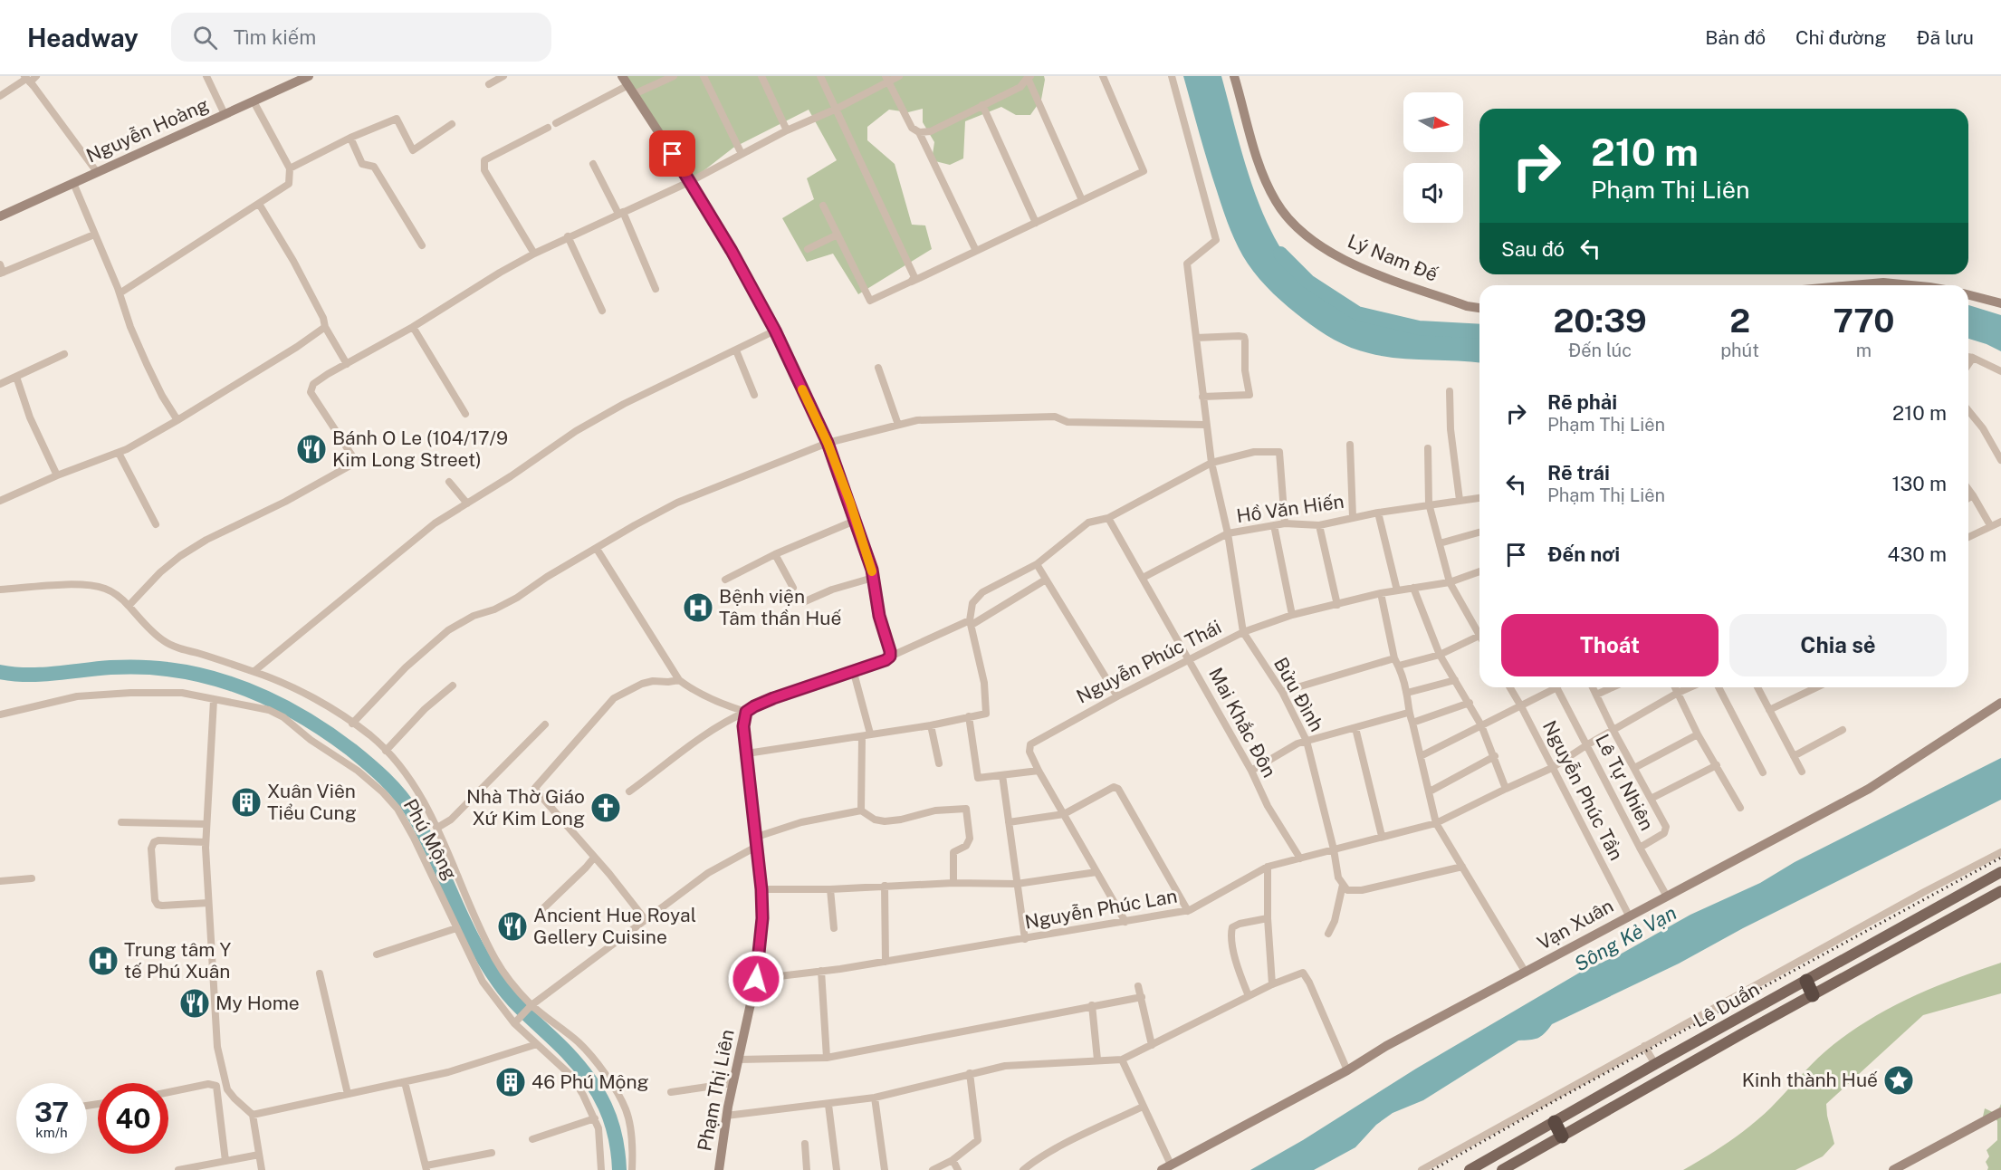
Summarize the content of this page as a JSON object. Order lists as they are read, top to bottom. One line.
{"streets":{"main road":["Lê Duẩn"],"street":["Nguyễn Hoàng","Lý Nam Đế","Hồ Văn Hiến","Nguyễn Phúc Thái","Bửu Đình","Mai Khắc Đôn","Lê Tự Nhiên","Nguyễn Phúc Tần","Phú Mộng","Nguyễn Phúc Lan","Vạn Xuân","Phạm Thị Liên"]},"crossings":[["Hồ Văn Hiến","Bửu Đình"],["Hồ Văn Hiến","Mai Khắc Đôn"],["Nguyễn Phúc Thái","Bửu Đình"],["Nguyễn Phúc Thái","Mai Khắc Đôn"],["Nguyễn Phúc Thái","Nguyễn Phúc Lan"],["Bửu Đình","Nguyễn Phúc Lan"],["Mai Khắc Đôn","Nguyễn Phúc Lan"],["Lê Tự Nhiên","Nguyễn Phúc Lan"],["Lê Tự Nhiên","Vạn Xuân"],["Nguyễn Phúc Tần","Nguyễn Phúc Lan"],["Nguyễn Phúc Tần","Vạn Xuân"],["Nguyễn Phúc Lan","Phạm Thị Liên"]],"water":["Sông Kẻ Vạn"],"places":{"restaurant":["Bánh O Le (104/17/9 Kim Long Street)","Ancient Hue Royal Gellery Cuisine","My Home"],"hospital":["Bệnh viện Tâm thần Huế","Trung tâm Y tế Phú Xuân"],"building":["Xuân Viên Tiểu Cung","46 Phú Mộng"],"church":["Nhà Thờ Giáo Xứ Kim Long"],"place":["Kinh thành Huế"]},"north":"right","page":{"header":"Headway","search":"Tìm kiếm","nav":["Bản đồ","Chỉ đường","Đã lưu"],"turn":["210 m","Phạm Thị Liên"],"then":"Sau đó","eta":["20:39","Đến lúc","2","phút","770","m"],"list":[{"name":"Rẽ phải","note":"Phạm Thị Liên","value":"210 m"},{"name":"Rẽ trái","note":"Phạm Thị Liên","value":"130 m"},{"name":"Đến nơi","value":"430 m"}],"buttons":["Thoát","Chia sẻ"],"speed":"37 km/h","limit":"40"}}
